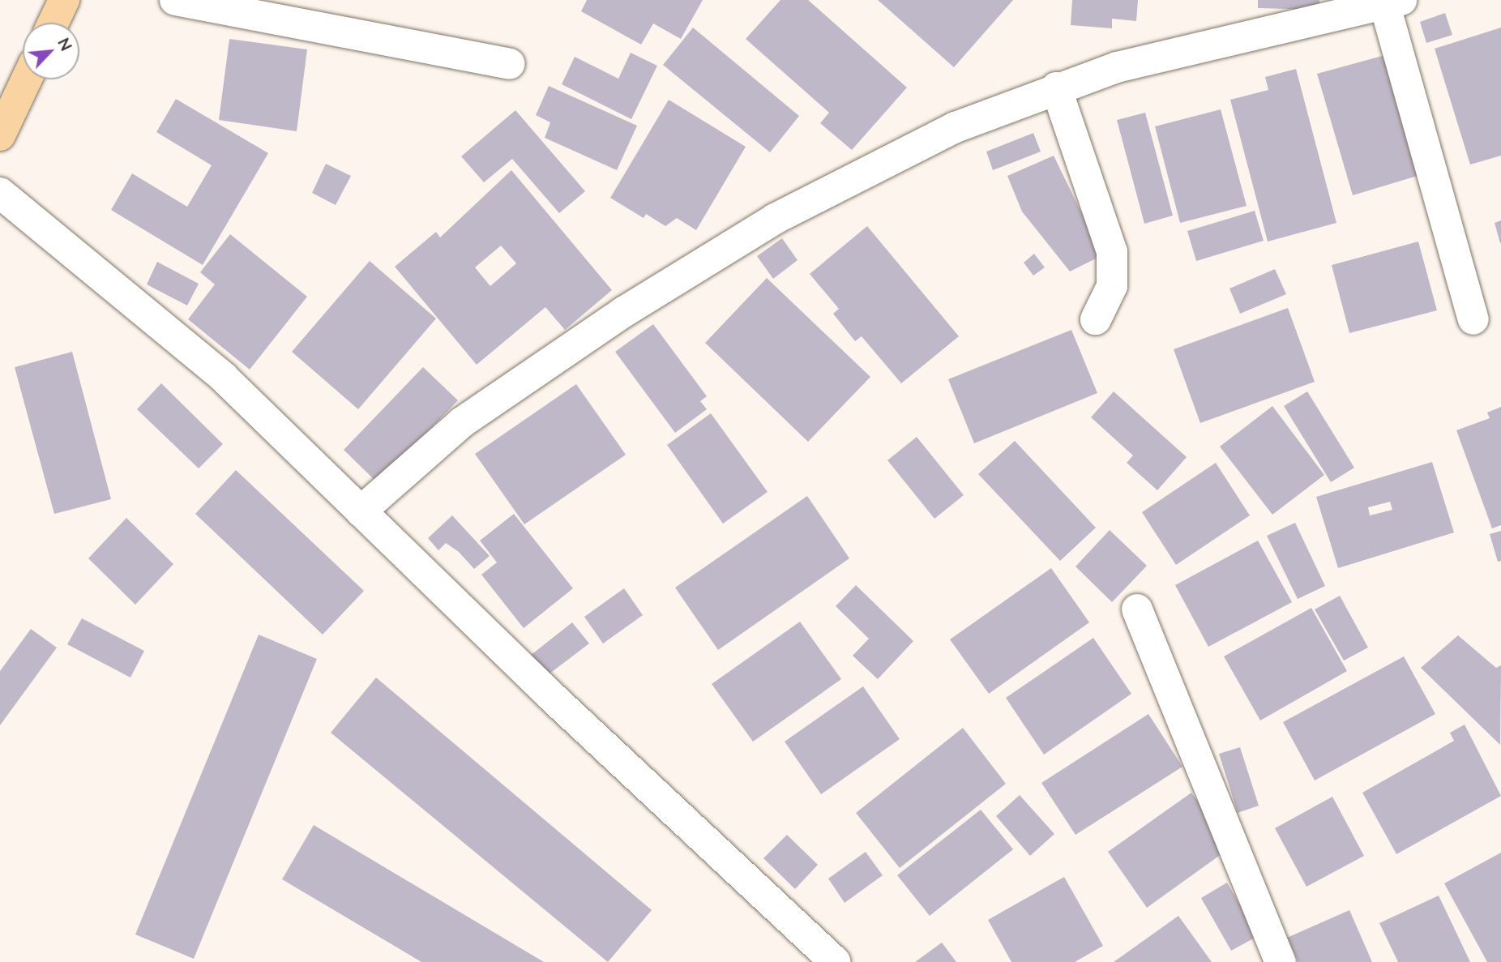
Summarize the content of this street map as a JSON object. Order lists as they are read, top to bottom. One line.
{"north":"top right"}
